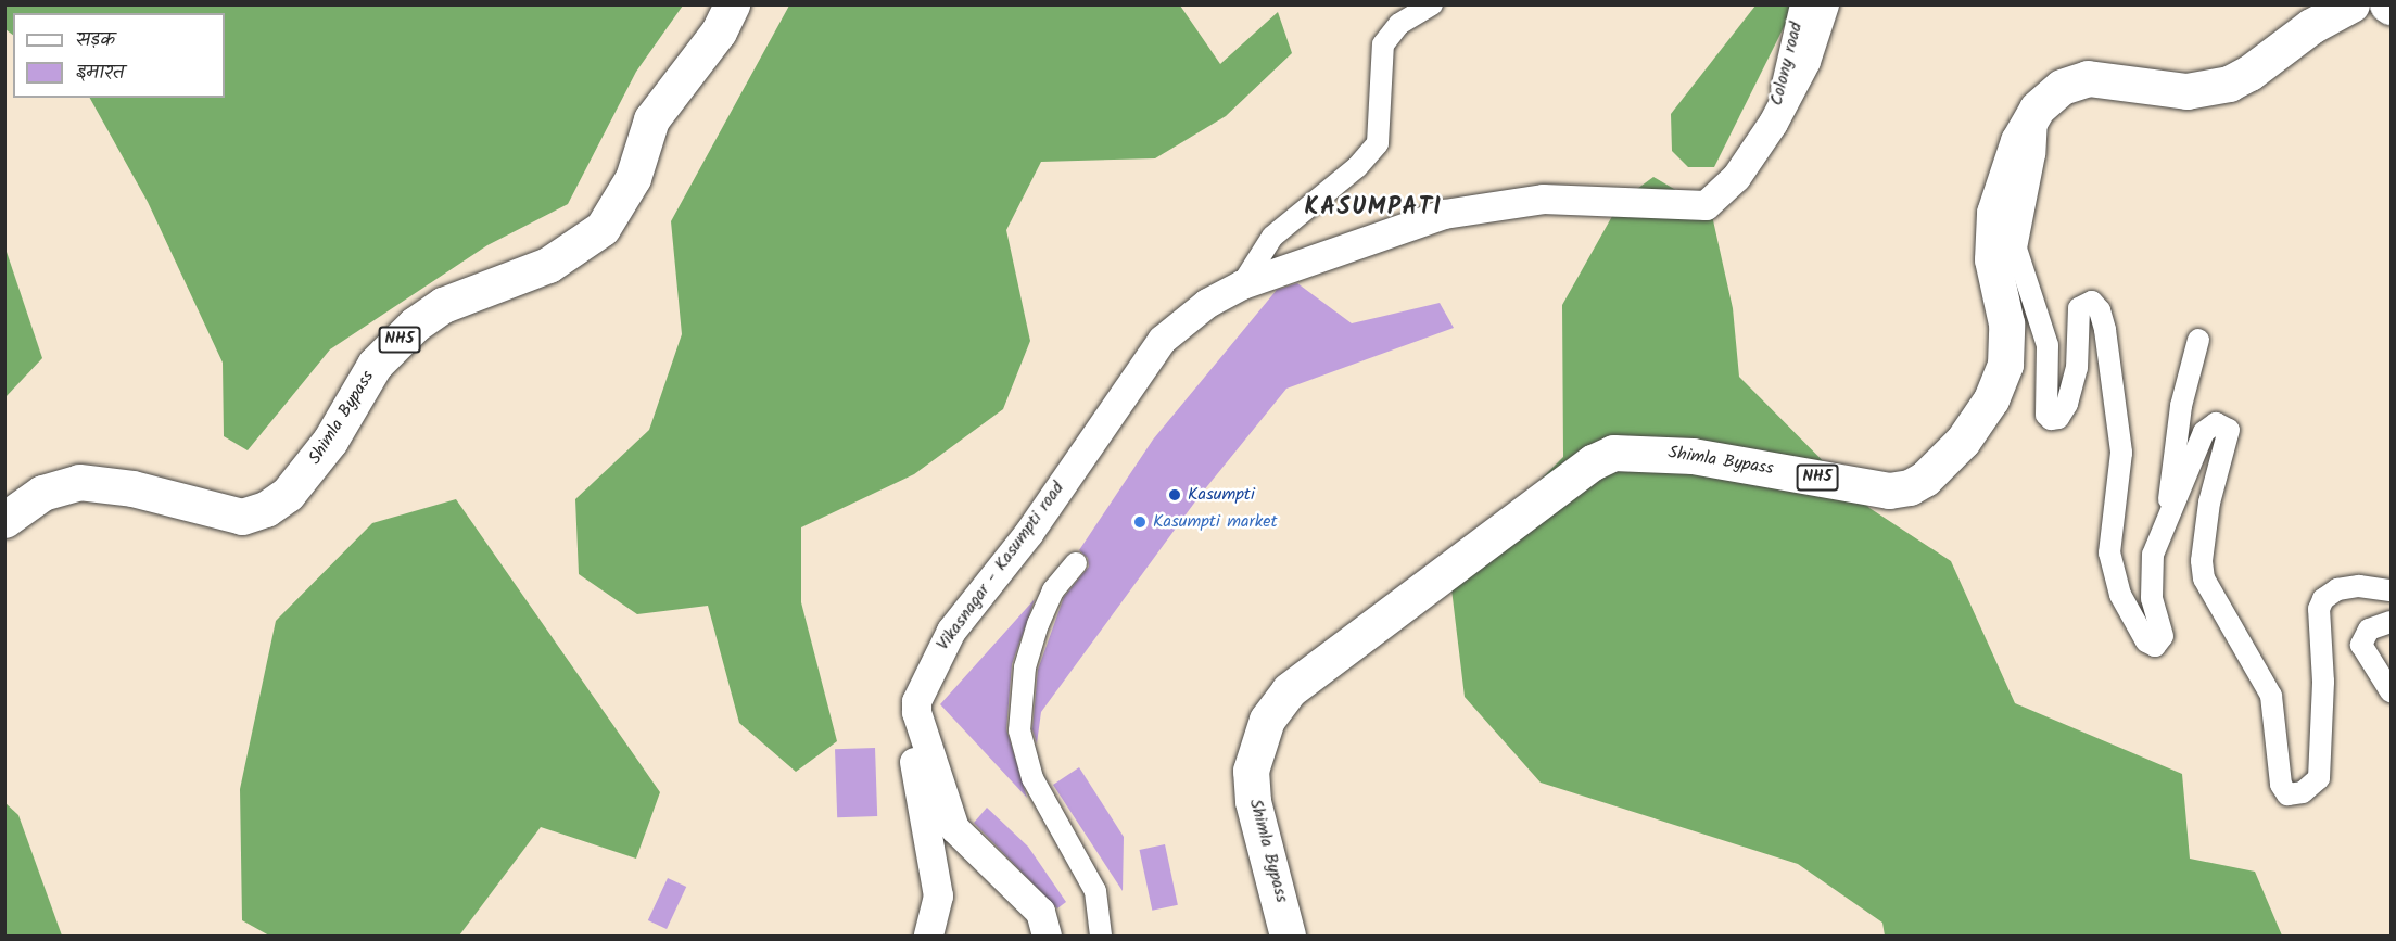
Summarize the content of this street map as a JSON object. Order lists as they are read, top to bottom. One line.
{"streets":{"highway":["NH5","Shimla Bypass"],"street":["Colony road","Vikasnagar - Kasumpti road"]},"crossings":[["Colony road","Vikasnagar - Kasumpti road"]],"districts":["KASUMPATI"],"places":["Kasumpti","Kasumpti market"],"legend":["सड़क","इमारत"]}
